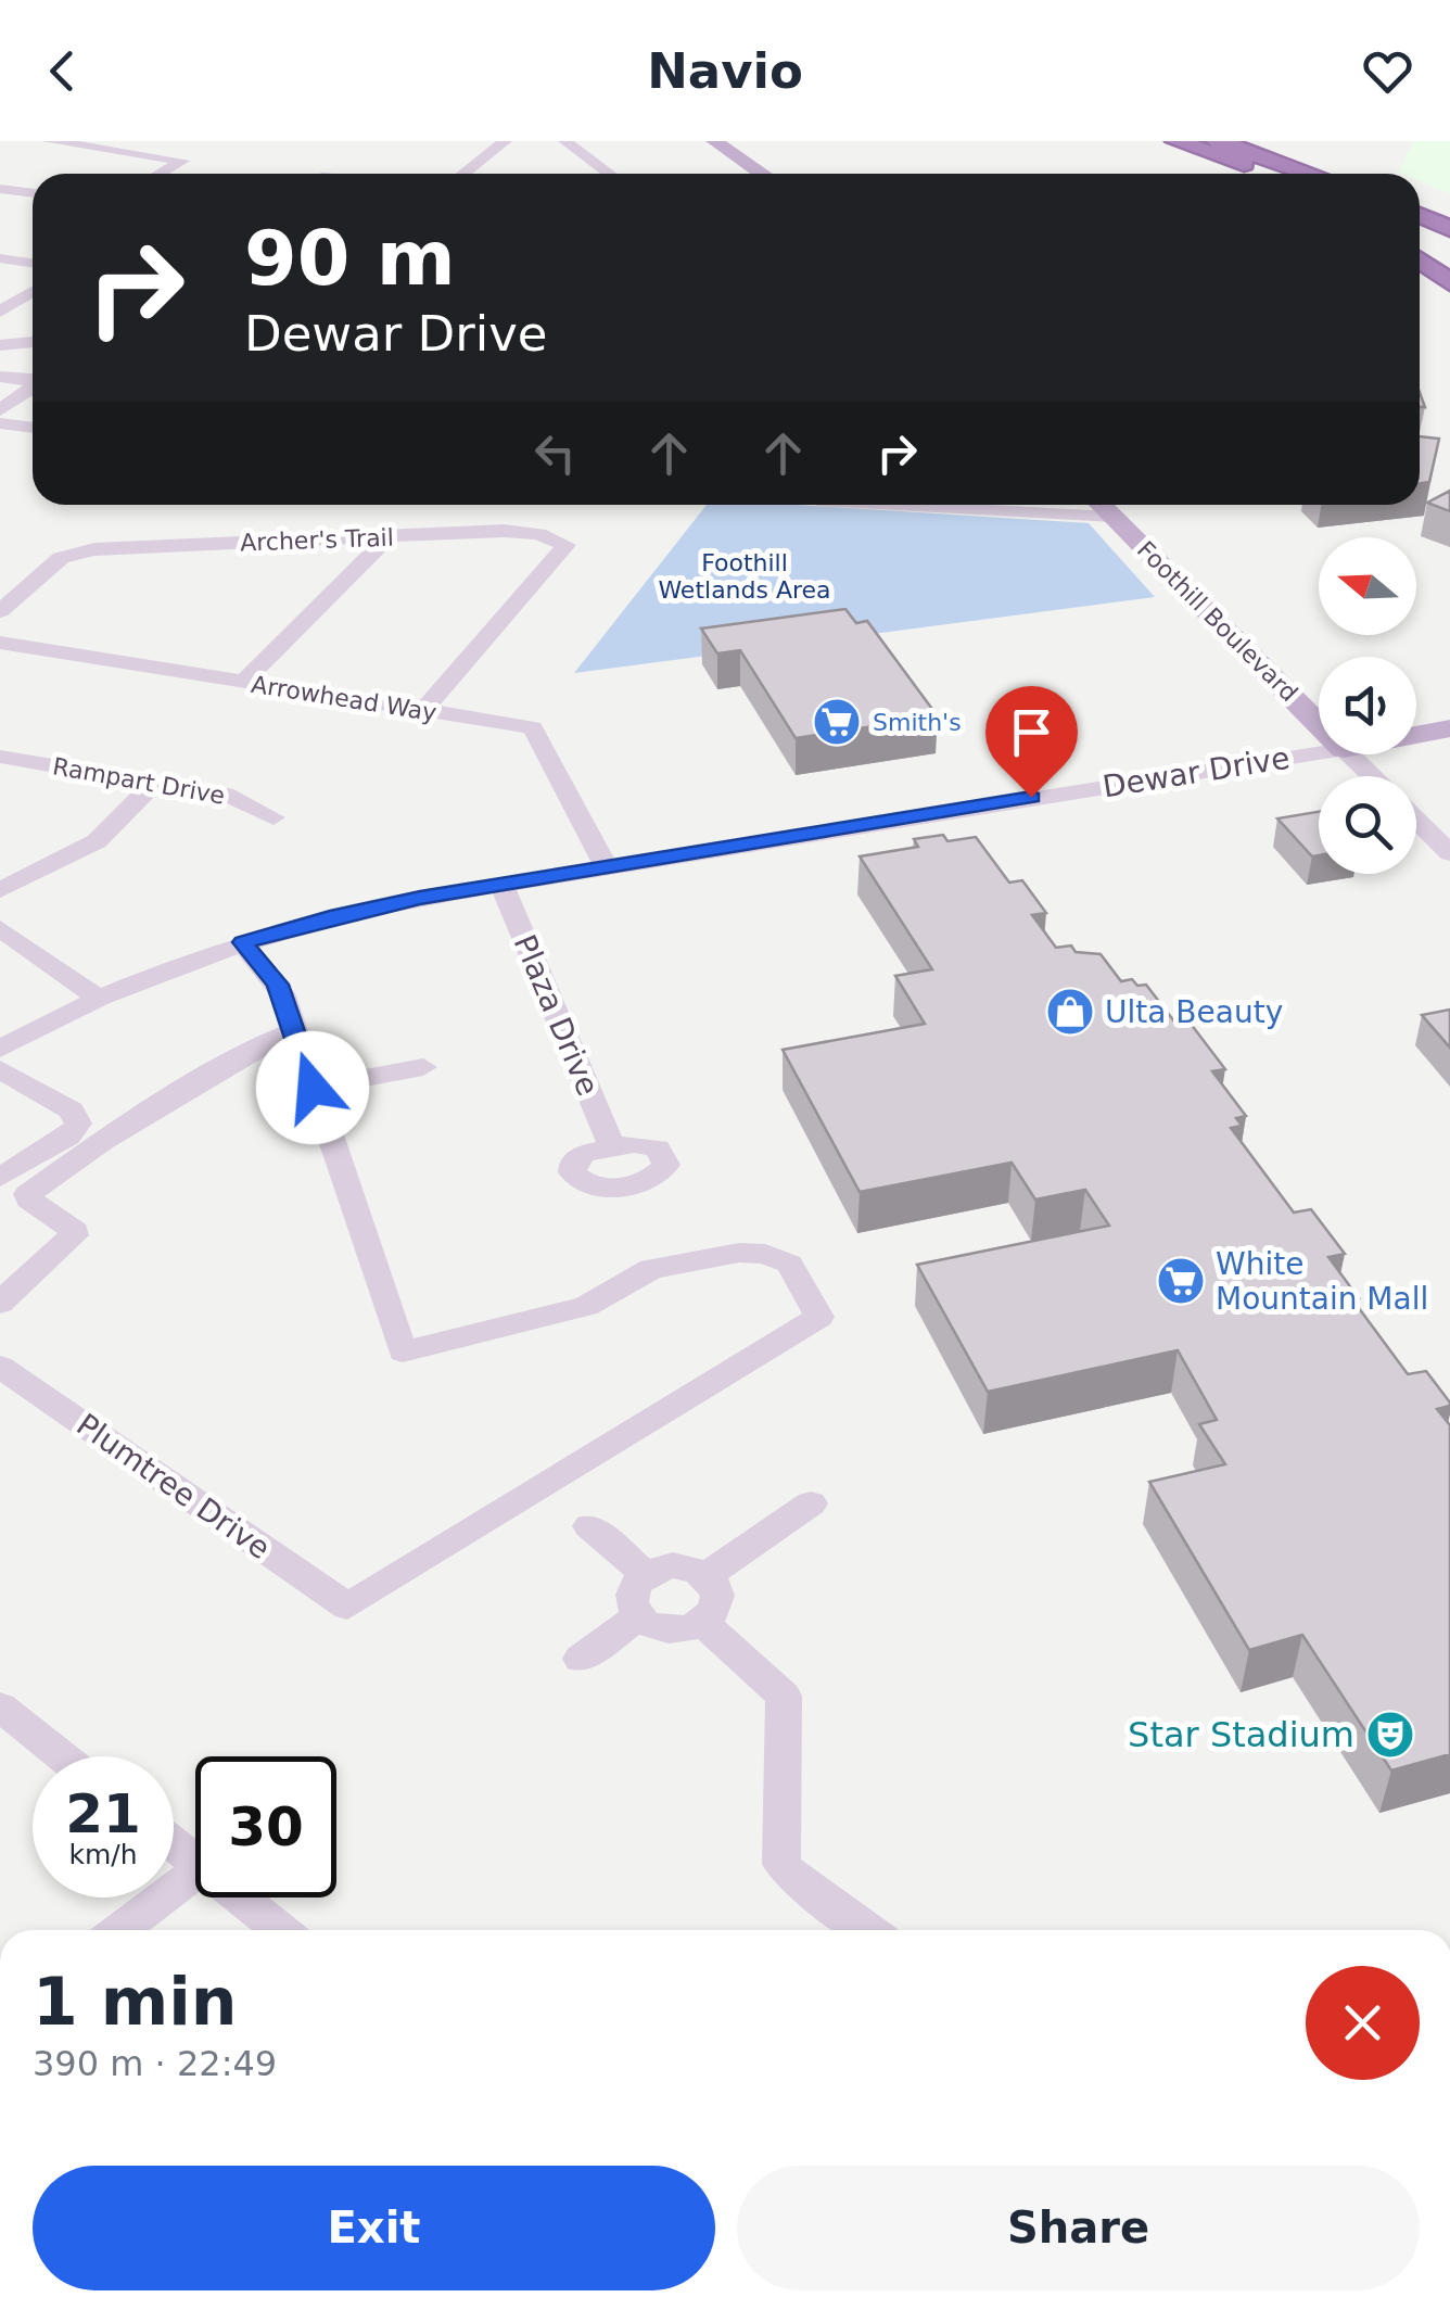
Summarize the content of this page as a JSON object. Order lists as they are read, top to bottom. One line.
{"streets":{"main road":["Foothill Boulevard","Dewar Drive"],"street":["Archer's Trail","Arrowhead Way","Rampart Drive","Plaza Drive","Plumtree Drive"]},"crossings":[["Archer's Trail","Arrowhead Way"],["Arrowhead Way","Dewar Drive"],["Dewar Drive","Plaza Drive"]],"parks":["Foothill Wetlands Area"],"places":{"supermarket":["Smith's","White Mountain Mall"],"shop":["Ulta Beauty"],"theatre":["Star Stadium"]},"north":"left","page":{"header":"Navio","turn":["90 m","Dewar Drive"],"speed":"21 km/h","limit":"30","heading":["1 min","390 m · 22:49"],"buttons":["Exit","Share"]}}
